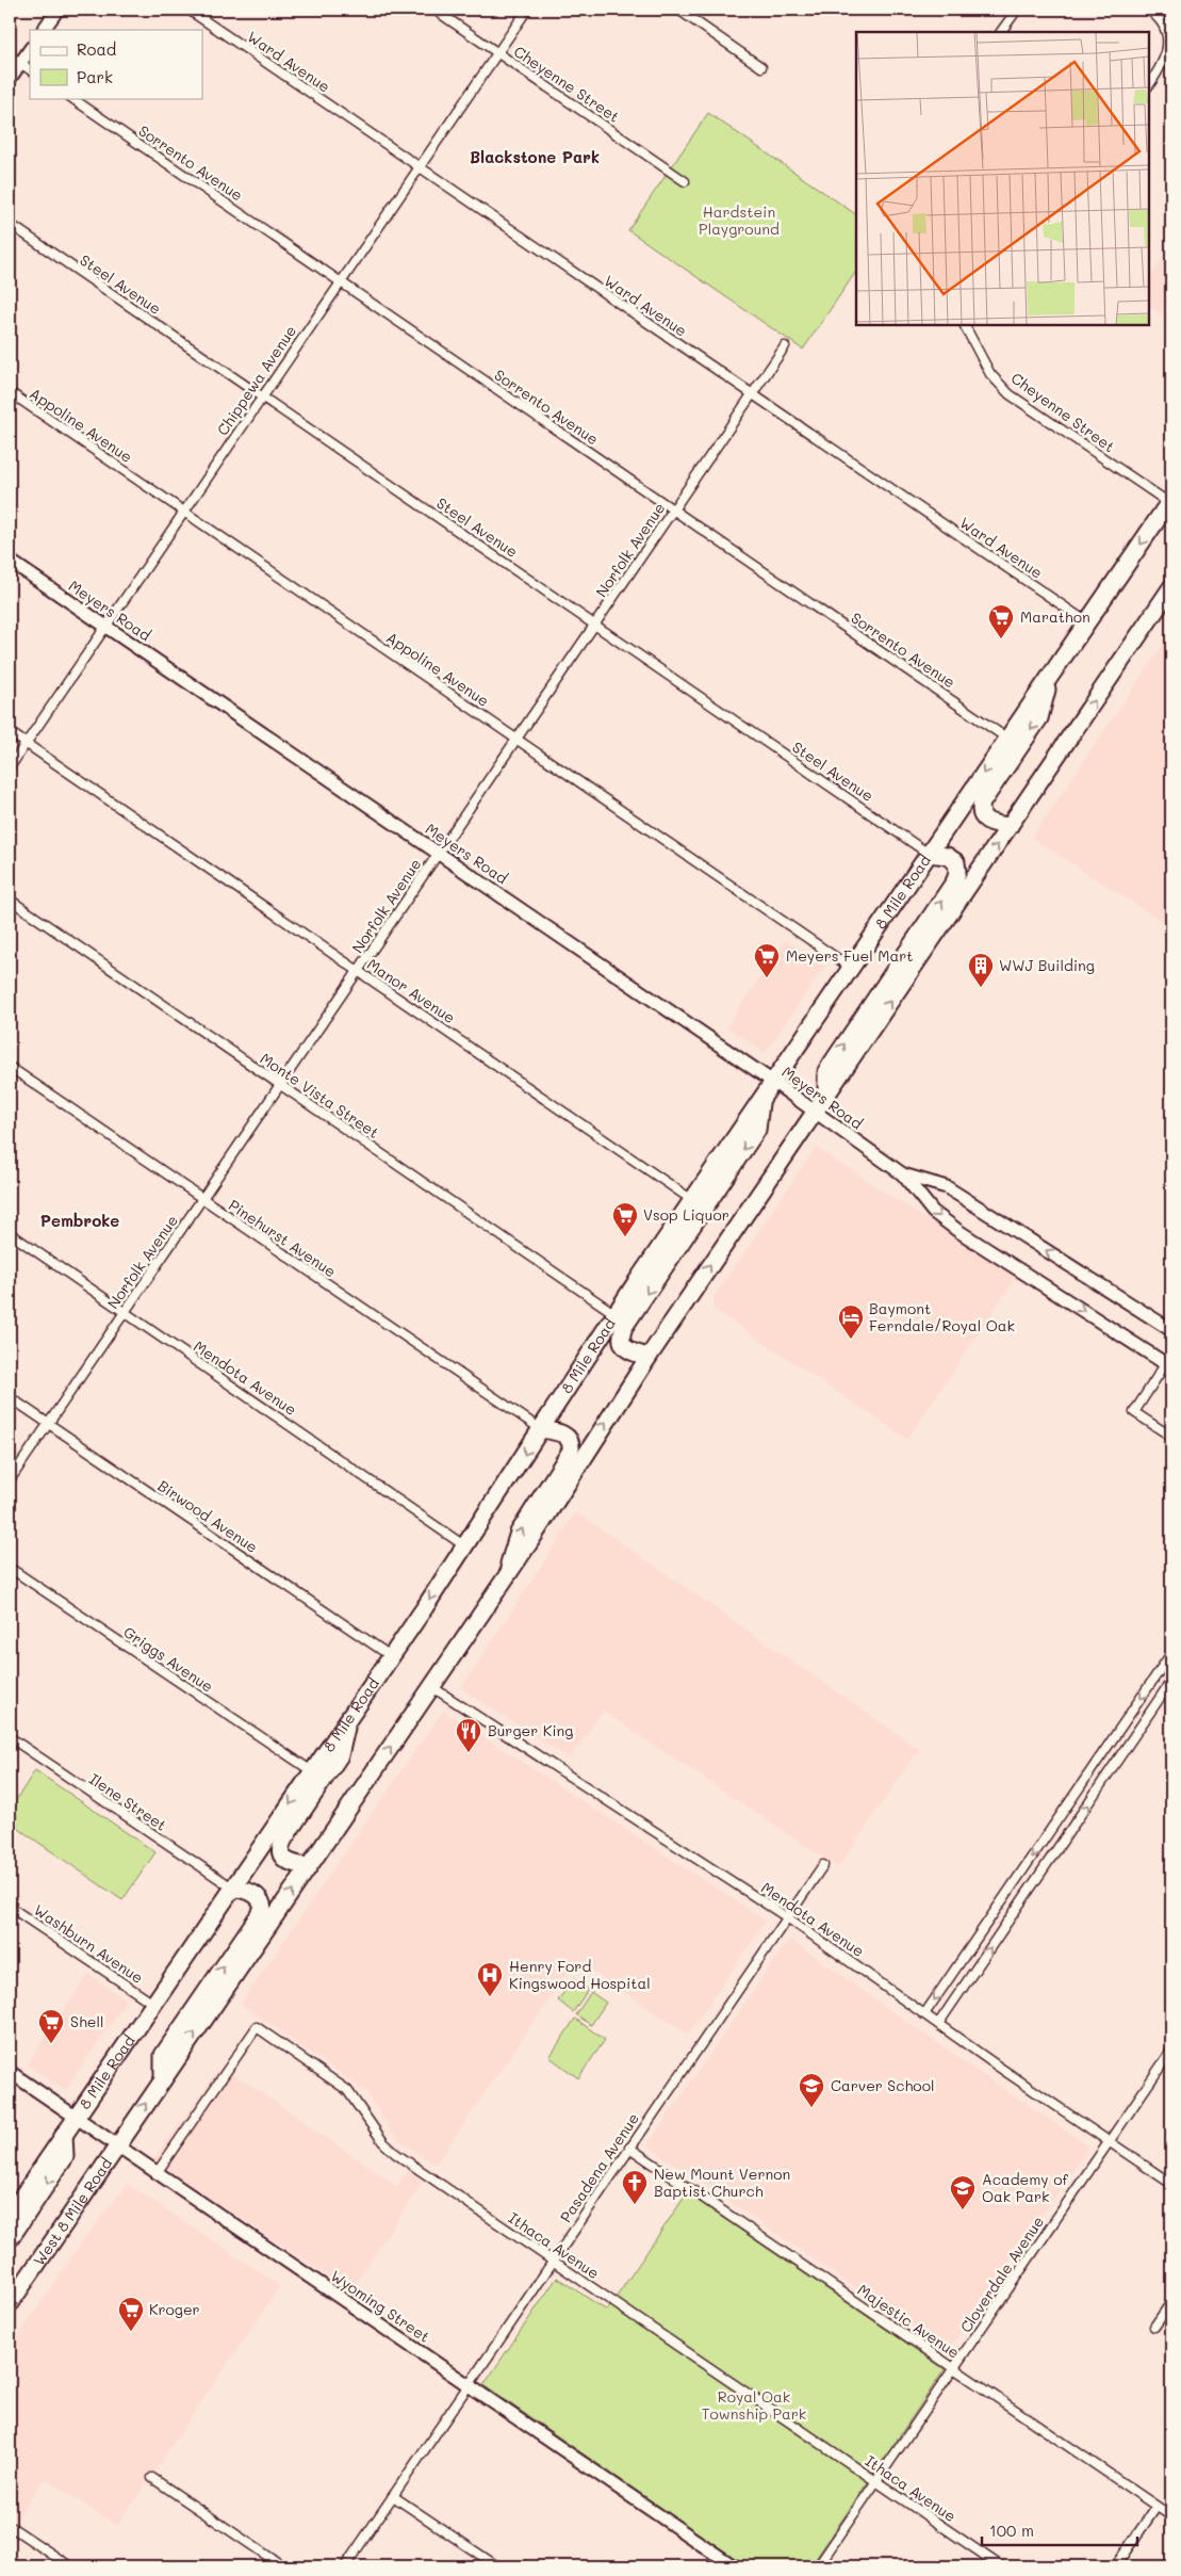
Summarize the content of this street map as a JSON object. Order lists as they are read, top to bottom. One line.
{"streets":{"highway":["8 Mile Road","West 8 Mile Road"],"street":["Ward Avenue","Cheyenne Street","Sorrento Avenue","Steel Avenue","Chippewa Avenue","Appoline Avenue","Norfolk Avenue","Meyers Road","Manor Avenue","Monte Vista Street","Pinehurst Avenue","Mendota Avenue","Birwood Avenue","Griggs Avenue","Ilene Street","Washburn Avenue","Pasadena Avenue","Ithaca Avenue","Cloverdale Avenue","Wyoming Street","Majestic Avenue"]},"crossings":[["Ward Avenue","Chippewa Avenue"],["Ward Avenue","Norfolk Avenue"],["Ward Avenue","8 Mile Road"],["Cheyenne Street","Chippewa Avenue"],["Cheyenne Street","8 Mile Road"],["Sorrento Avenue","Chippewa Avenue"],["Sorrento Avenue","Norfolk Avenue"],["Sorrento Avenue","8 Mile Road"],["Steel Avenue","Chippewa Avenue"],["Steel Avenue","Norfolk Avenue"],["Steel Avenue","8 Mile Road"],["Chippewa Avenue","Appoline Avenue"],["Chippewa Avenue","Meyers Road"],["Chippewa Avenue","Manor Avenue"],["Appoline Avenue","Norfolk Avenue"],["Appoline Avenue","8 Mile Road"],["Norfolk Avenue","Meyers Road"],["Norfolk Avenue","Manor Avenue"],["Norfolk Avenue","Monte Vista Street"],["Norfolk Avenue","Pinehurst Avenue"],["Norfolk Avenue","Mendota Avenue"],["Norfolk Avenue","Birwood Avenue"],["Meyers Road","8 Mile Road"],["8 Mile Road","Manor Avenue"],["8 Mile Road","Monte Vista Street"],["8 Mile Road","Pinehurst Avenue"],["8 Mile Road","Mendota Avenue"],["8 Mile Road","Birwood Avenue"],["8 Mile Road","Griggs Avenue"],["8 Mile Road","Ilene Street"],["8 Mile Road","Washburn Avenue"],["8 Mile Road","Wyoming Street"],["Mendota Avenue","Pasadena Avenue"],["Mendota Avenue","Cloverdale Avenue"],["Pasadena Avenue","Ithaca Avenue"],["Pasadena Avenue","Wyoming Street"],["Pasadena Avenue","Majestic Avenue"],["West 8 Mile Road","Wyoming Street"],["Ithaca Avenue","Cloverdale Avenue"],["Ithaca Avenue","Wyoming Street"],["Cloverdale Avenue","Majestic Avenue"]],"districts":["Blackstone Park","Pembroke"],"parks":["Hardstein Playground","Royal Oak Township Park"],"places":{"supermarket":["Marathon","Meyers Fuel Mart","Vsop Liquor","Shell","Kroger"],"building":["WWJ Building"],"hotel":["Baymont Ferndale/Royal Oak"],"restaurant":["Burger King"],"hospital":["Henry Ford Kingswood Hospital"],"school or university":["Carver School","Academy of Oak Park"],"church":["New Mount Vernon Baptist Church"]},"legend":["Road","Park"],"scale_bar":"100 m"}
